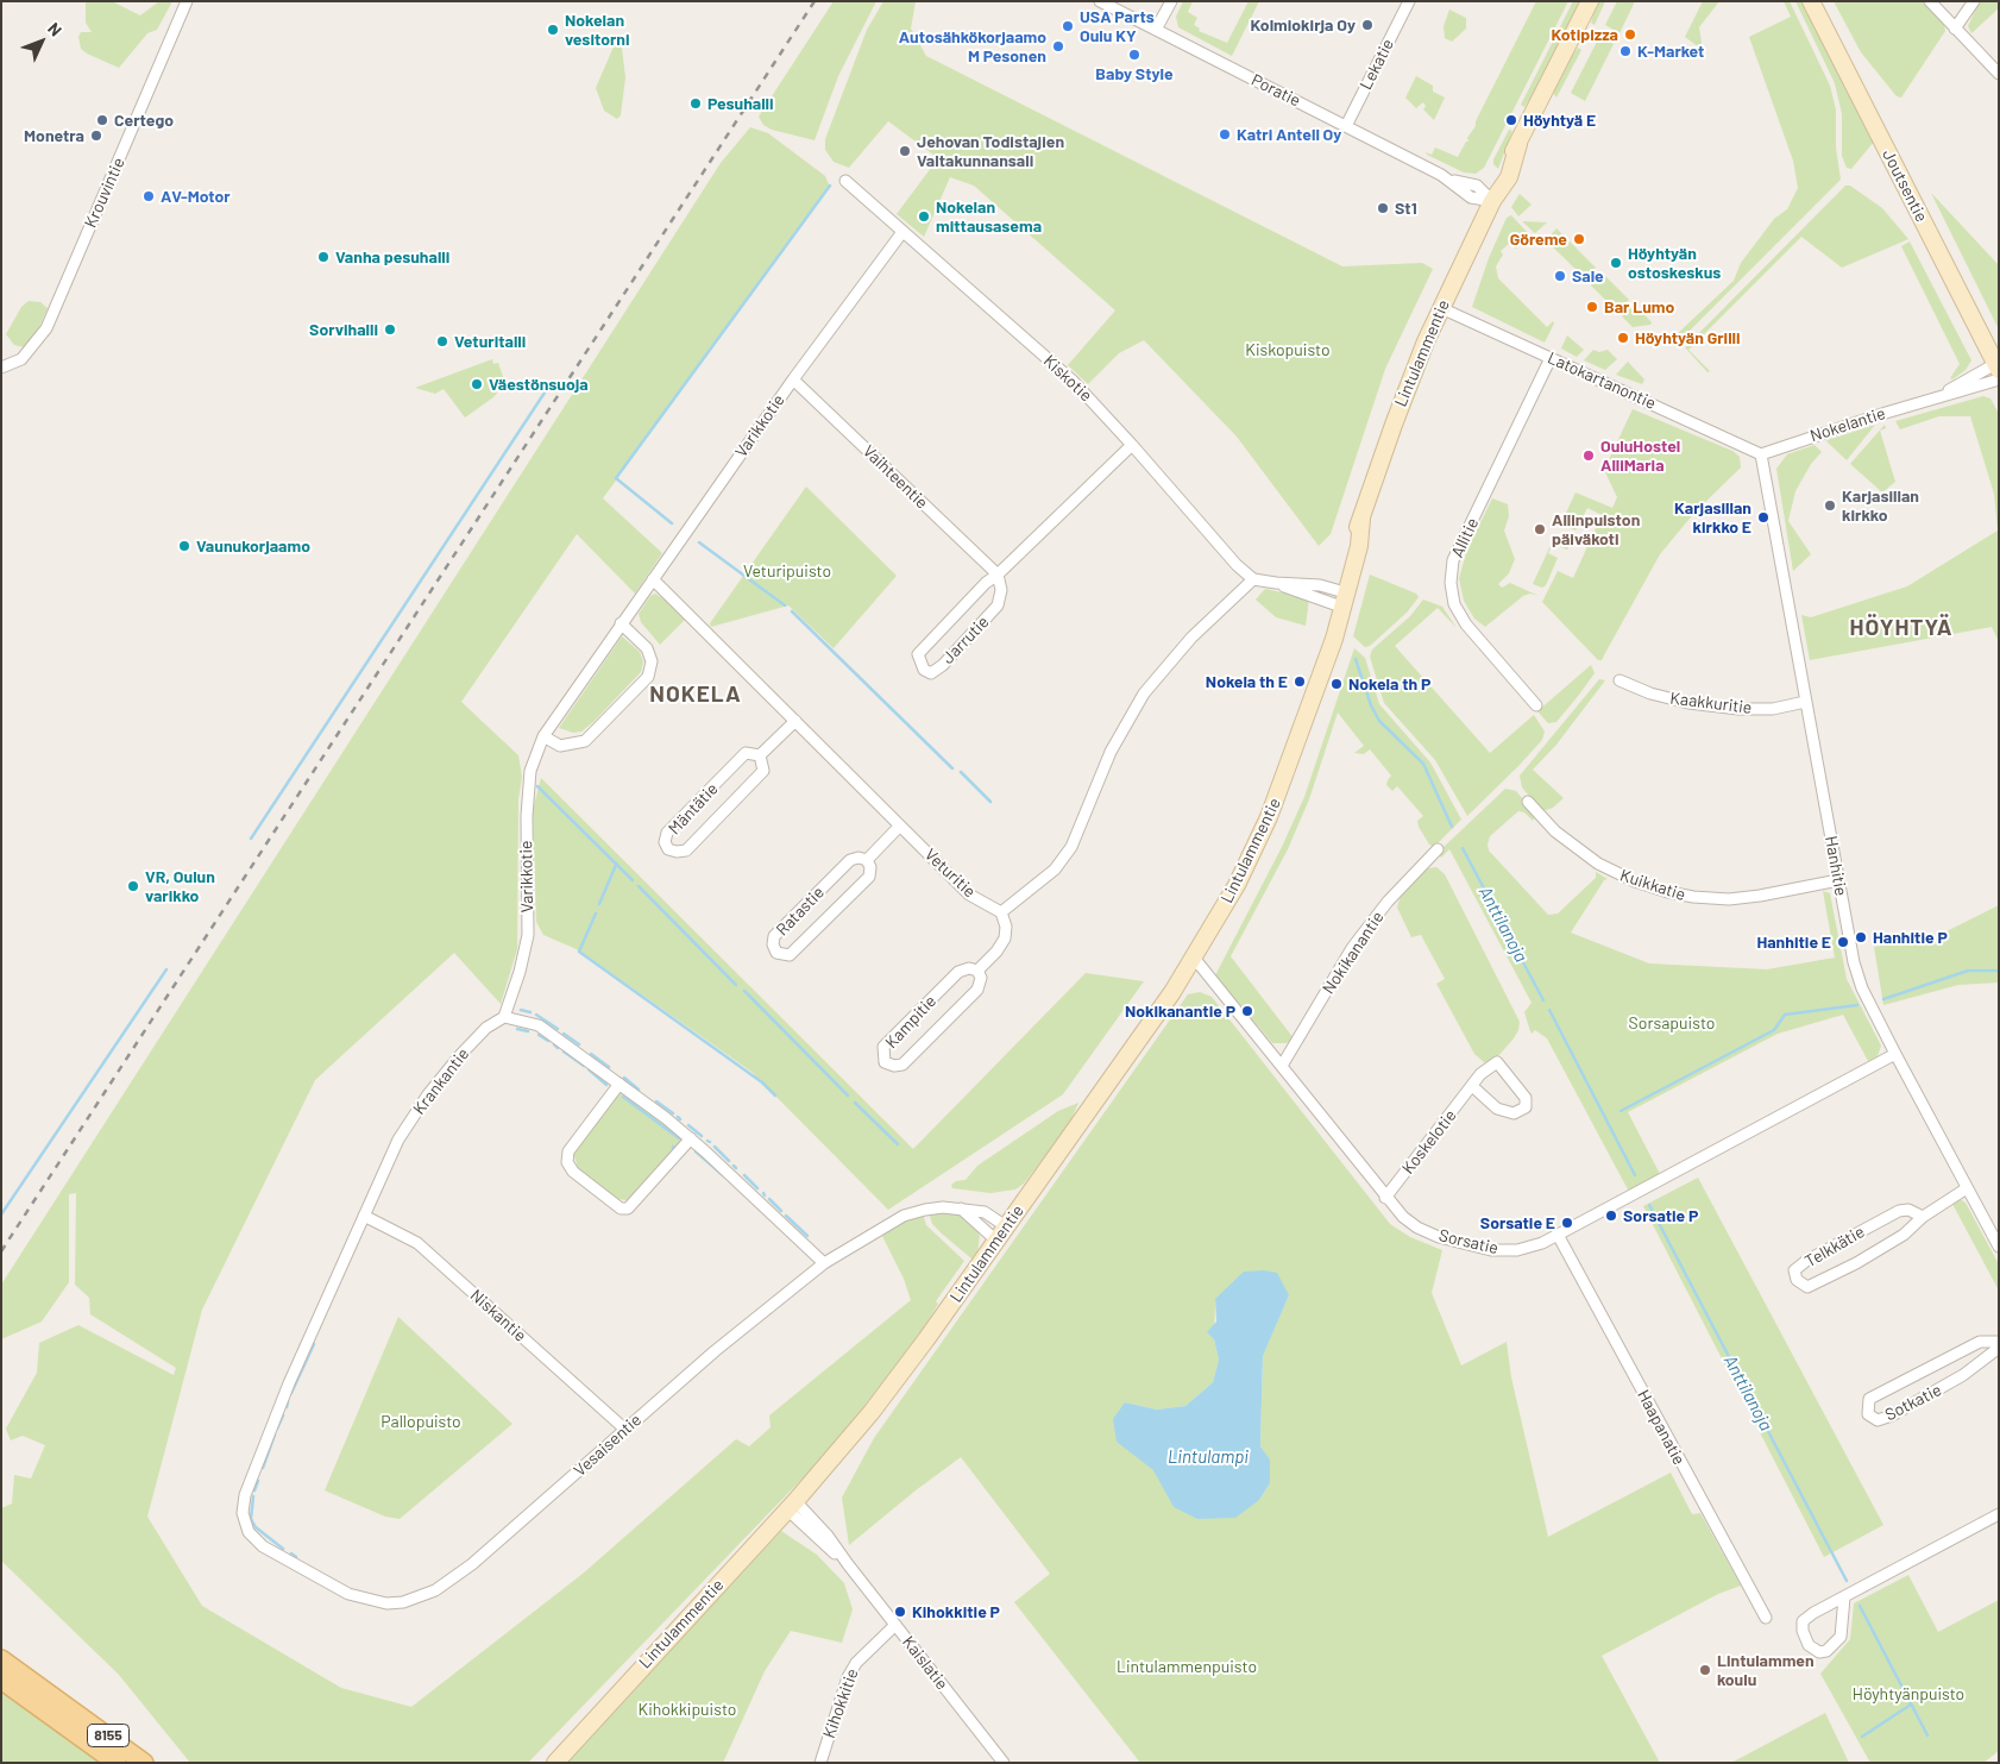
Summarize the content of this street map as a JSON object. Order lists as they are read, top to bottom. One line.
{"streets":{"main road":["8155"],"street":["Lekatie","Poratie","Joutsentie","Krouvintie","Lintulammentie","Kiskotie","Latokartanontie","Nokelantie","Varikkotie","Vaihteentie","Allitie","Jarrutie","Kaakkuritie","Mäntätie","Hanhitie","Veturitie","Kuikkatie","Ratastie","Nokikanantie","Kampitie","Krankantie","Koskelotie","Sorsatie","Telkkätie","Niskantie","Sotkatie","Haapanatie","Vesaisentie","Kaislatie","Kihokkitie"]},"crossings":[["Lekatie","Poratie"],["Poratie","Lintulammentie"],["Joutsentie","Nokelantie"],["Lintulammentie","Latokartanontie"],["Lintulammentie","Sorsatie"],["Lintulammentie","Vesaisentie"],["Lintulammentie","Kaislatie"],["Kiskotie","Varikkotie"],["Kiskotie","Jarrutie"],["Latokartanontie","Nokelantie"],["Latokartanontie","Allitie"],["Latokartanontie","Hanhitie"],["Nokelantie","Hanhitie"],["Varikkotie","Vaihteentie"],["Varikkotie","Veturitie"],["Varikkotie","Krankantie"],["Vaihteentie","Jarrutie"],["Kaakkuritie","Hanhitie"],["Mäntätie","Veturitie"],["Hanhitie","Kuikkatie"],["Hanhitie","Sorsatie"],["Hanhitie","Telkkätie"],["Veturitie","Ratastie"],["Veturitie","Kampitie"],["Nokikanantie","Sorsatie"],["Krankantie","Niskantie"],["Krankantie","Vesaisentie"],["Koskelotie","Sorsatie"],["Sorsatie","Haapanatie"],["Niskantie","Vesaisentie"],["Kaislatie","Kihokkitie"]],"districts":["HÖYHTYÄ","NOKELA"],"water":["Anttilanoja","Lintulampi"],"parks":["Kiskopuisto","Veturipuisto","Sorsapuisto","Pallopuisto","Lintulammenpuisto","Höyhtyänpuisto","Kihokkipuisto"],"places":["Kolmiokirja Oy","USA Parts Oulu KY","Nokelan vesitorni","Kotipizza","Autosähkökorjaamo M Pesonen","K-Market","Baby Style","Pesuhalli","Certego","Höyhtyä E","Katri Antell Oy","Monetra","Jehovan Todistajien Valtakunnansali","AV-Motor","St1","Nokelan mittausasema","Göreme","Vanha pesuhalli","Höyhtyän ostoskeskus","Sale","Bar Lumo","Sorvihalli","Höyhtyän Grilli","Veturitalli","Väestönsuoja","OuluHostel AlliMaria","Karjasillan kirkko","Karjasillan kirkko E","Allinpuiston päiväkoti","Vaunukorjaamo","Nokela th E","Nokela th P","VR, Oulun varikko","Hanhitie P","Hanhitie E","Nokikanantie P","Sorsatie P","Sorsatie E","Kihokkitie P","Lintulammen koulu"],"north":"top right"}
